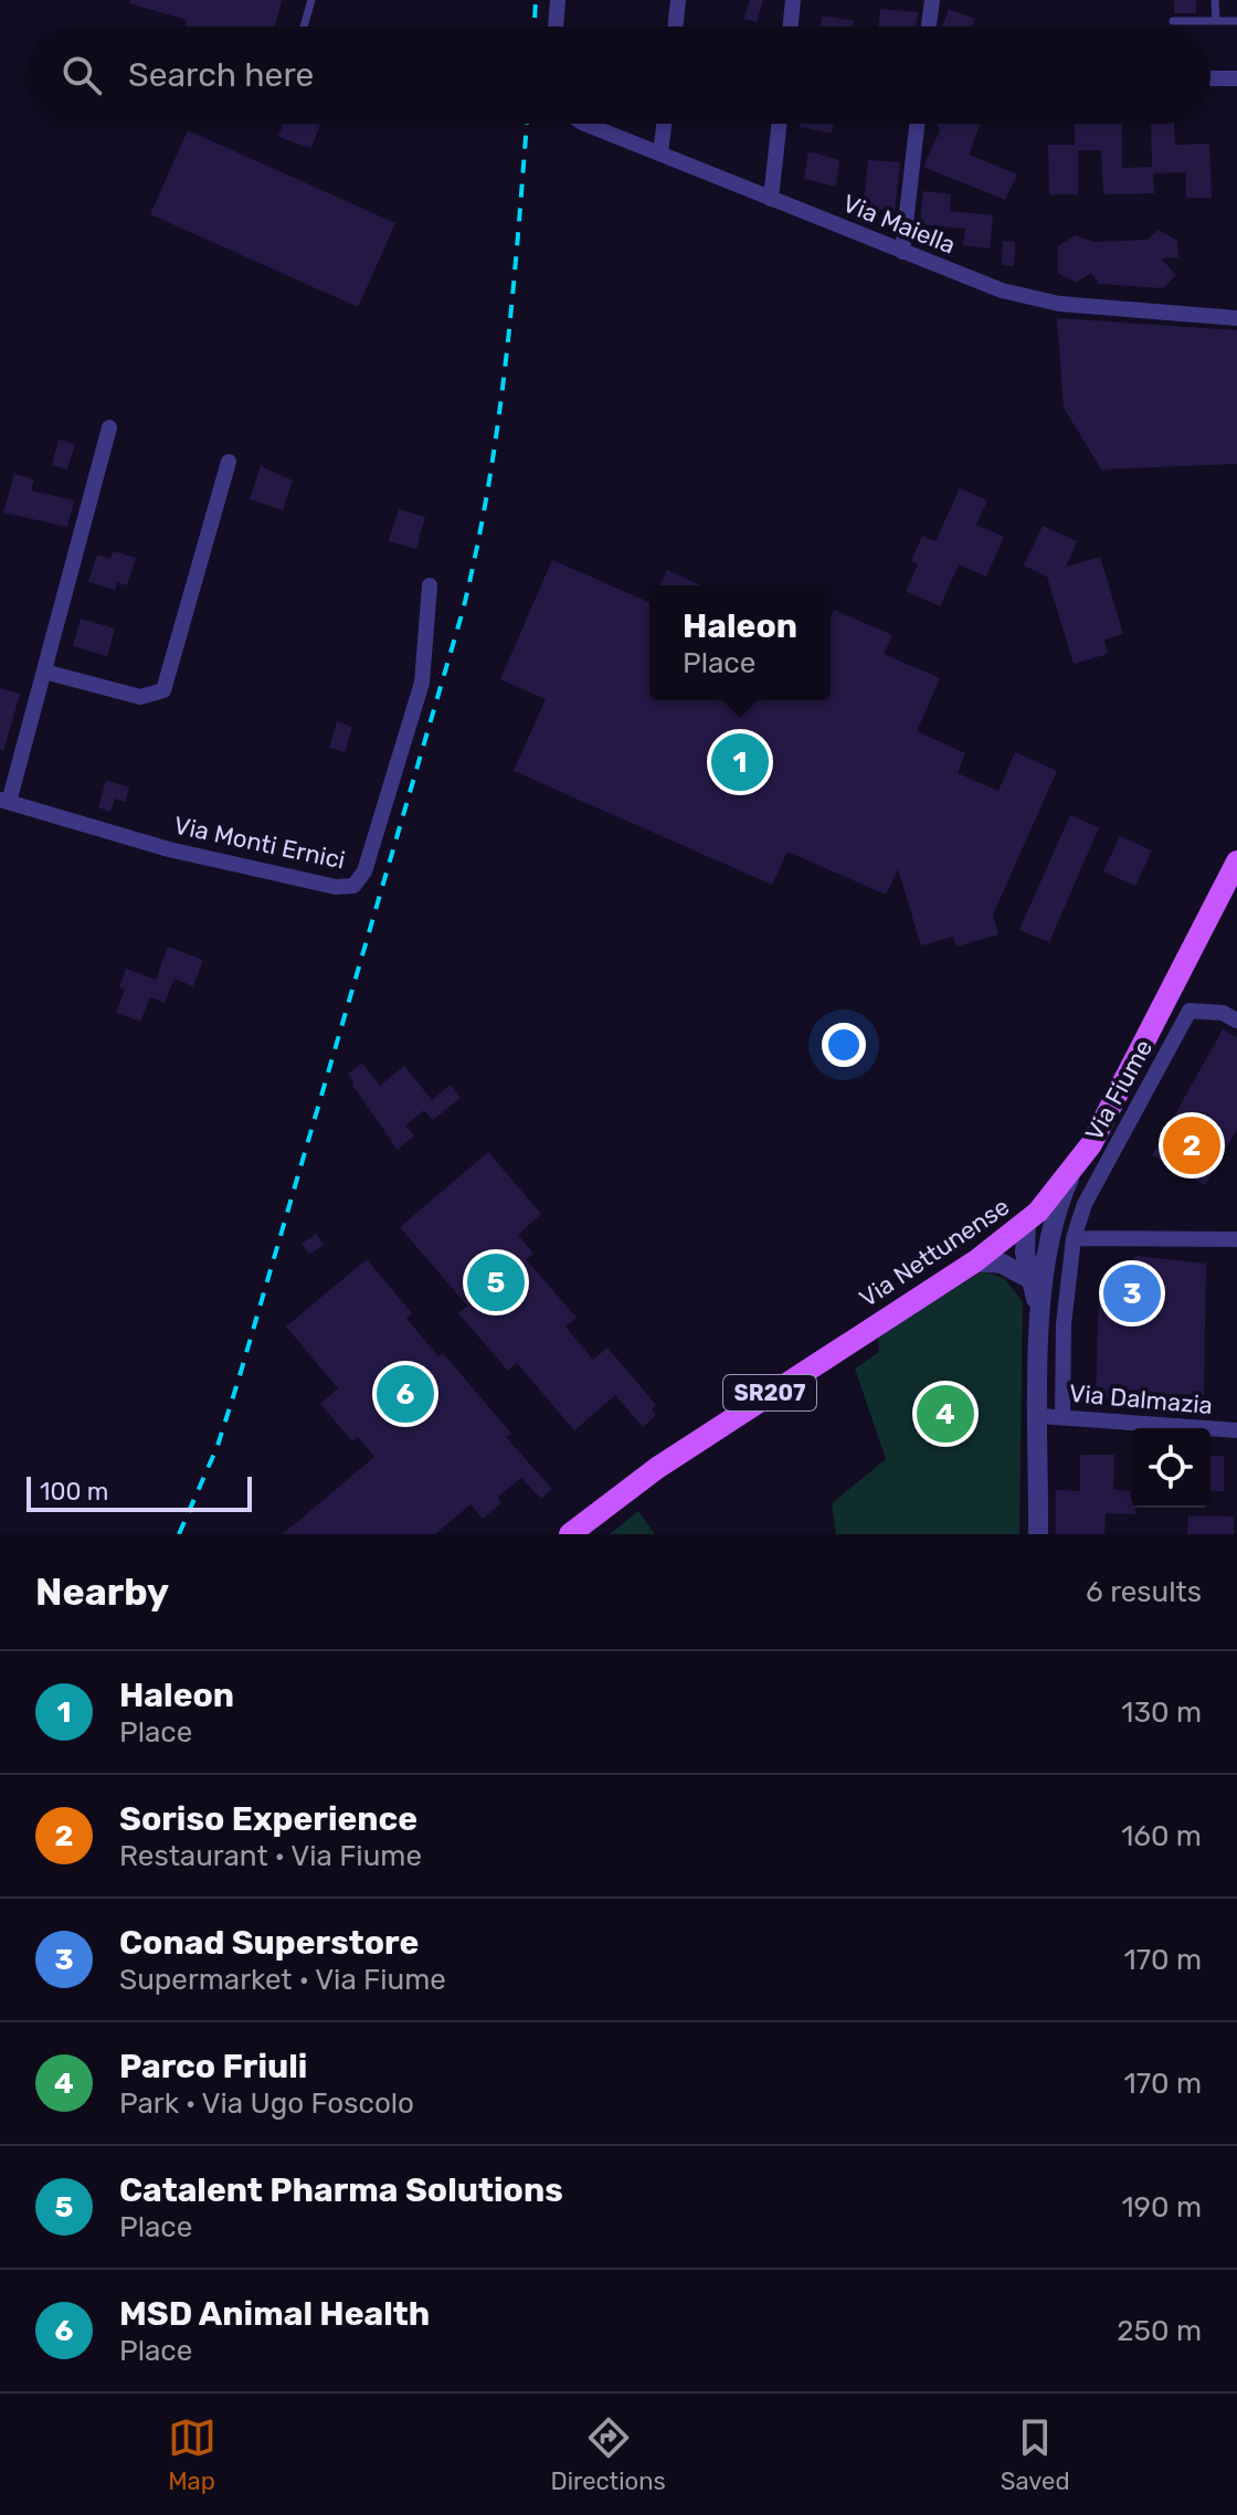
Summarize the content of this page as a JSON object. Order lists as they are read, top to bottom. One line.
{"streets":{"main road":["Via Nettunense","SR207"],"street":["Via Maiella","Via Monti Ernici","Via Fiume","Via Dalmazia"]},"crossings":[["Via Fiume","Via Dalmazia"]],"scale_bar":"100 m","page":{"search":"Search here","popup":["Haleon","Place"],"pins":["1","2","5","3","6","4"],"scale":"100 m","heading":["Nearby","6 results"],"list":[{"mark":"1","name":"Haleon","note":"Place","value":"130 m"},{"mark":"2","name":"Soriso Experience","note":"Restaurant · Via Fiume","value":"160 m"},{"mark":"3","name":"Conad Superstore","note":"Supermarket · Via Fiume","value":"170 m"},{"mark":"4","name":"Parco Friuli","note":"Park · Via Ugo Foscolo","value":"170 m"},{"mark":"5","name":"Catalent Pharma Solutions","note":"Place","value":"190 m"},{"mark":"6","name":"MSD Animal Health","note":"Place","value":"250 m"}],"nav":["Map","Directions","Saved"]}}
